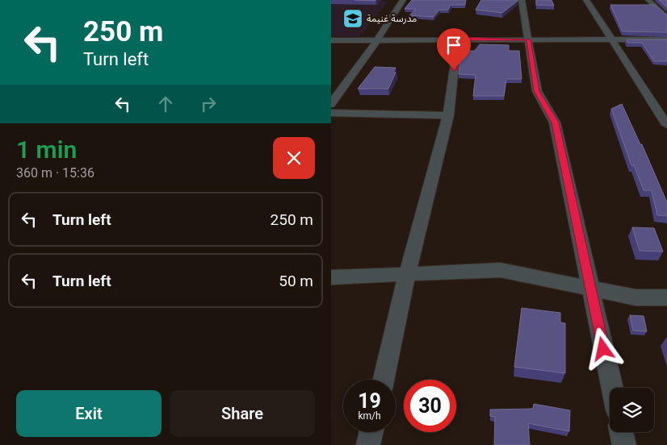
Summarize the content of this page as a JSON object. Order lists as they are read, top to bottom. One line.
{"places":{"school or university":["مدرسة غنيمة"]},"page":{"turn":["250 m","Turn left"],"heading":["1 min","360 m · 15:36"],"list":[{"name":"Turn left","value":"250 m"},{"name":"Turn left","value":"50 m"}],"speed":"19 km/h","limit":"30","buttons":["Exit","Share"]}}
